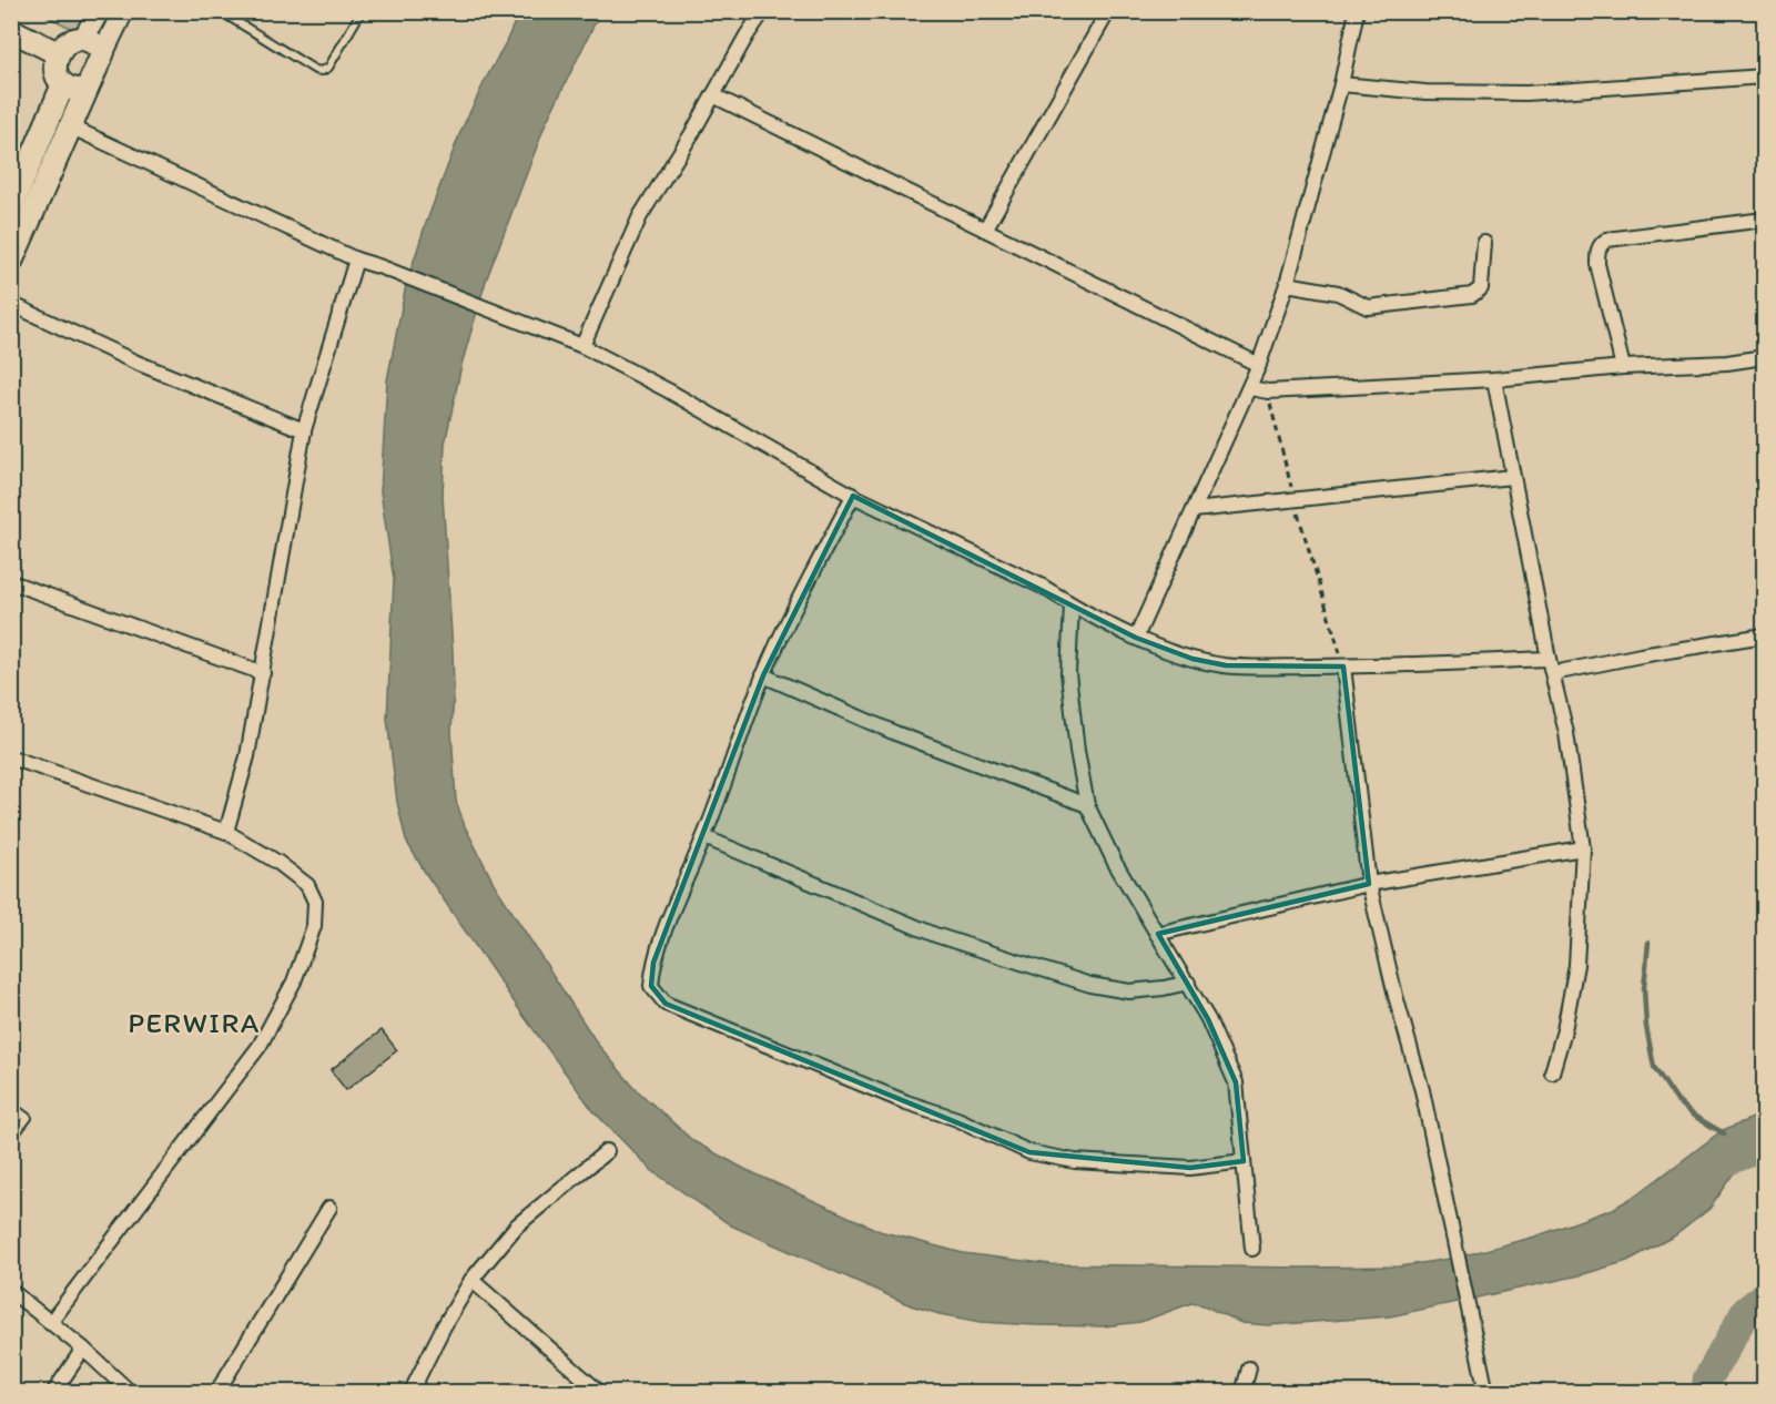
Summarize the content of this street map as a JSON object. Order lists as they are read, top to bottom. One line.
{"districts":["PERWIRA"]}
